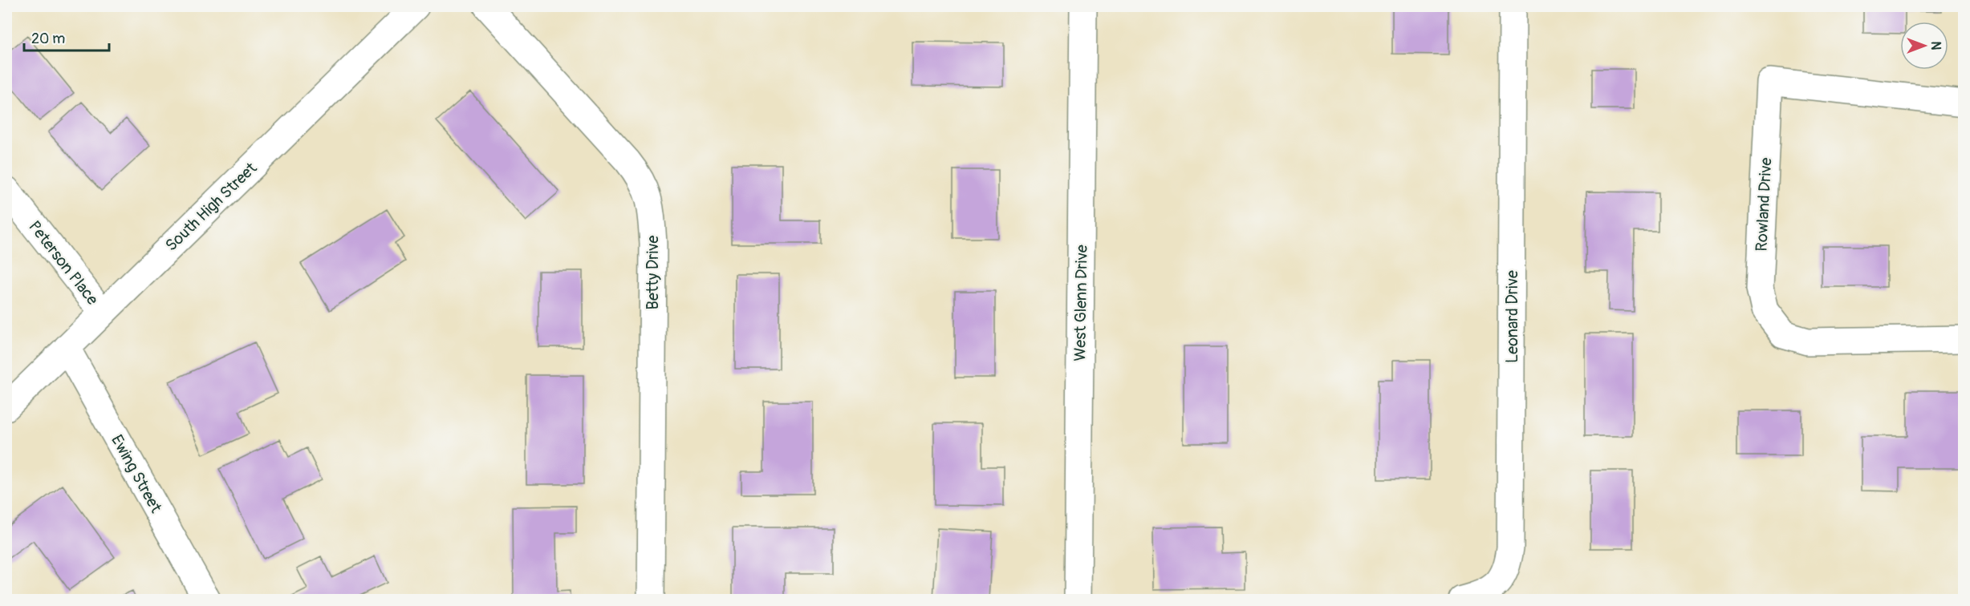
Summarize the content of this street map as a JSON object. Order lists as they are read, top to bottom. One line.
{"streets":{"street":["Rowland Drive","South High Street","Peterson Place","Betty Drive","West Glenn Drive","Leonard Drive","Ewing Street"]},"crossings":[["South High Street","Peterson Place"],["South High Street","Ewing Street"]],"scale_bar":"20 m","north":"right"}
